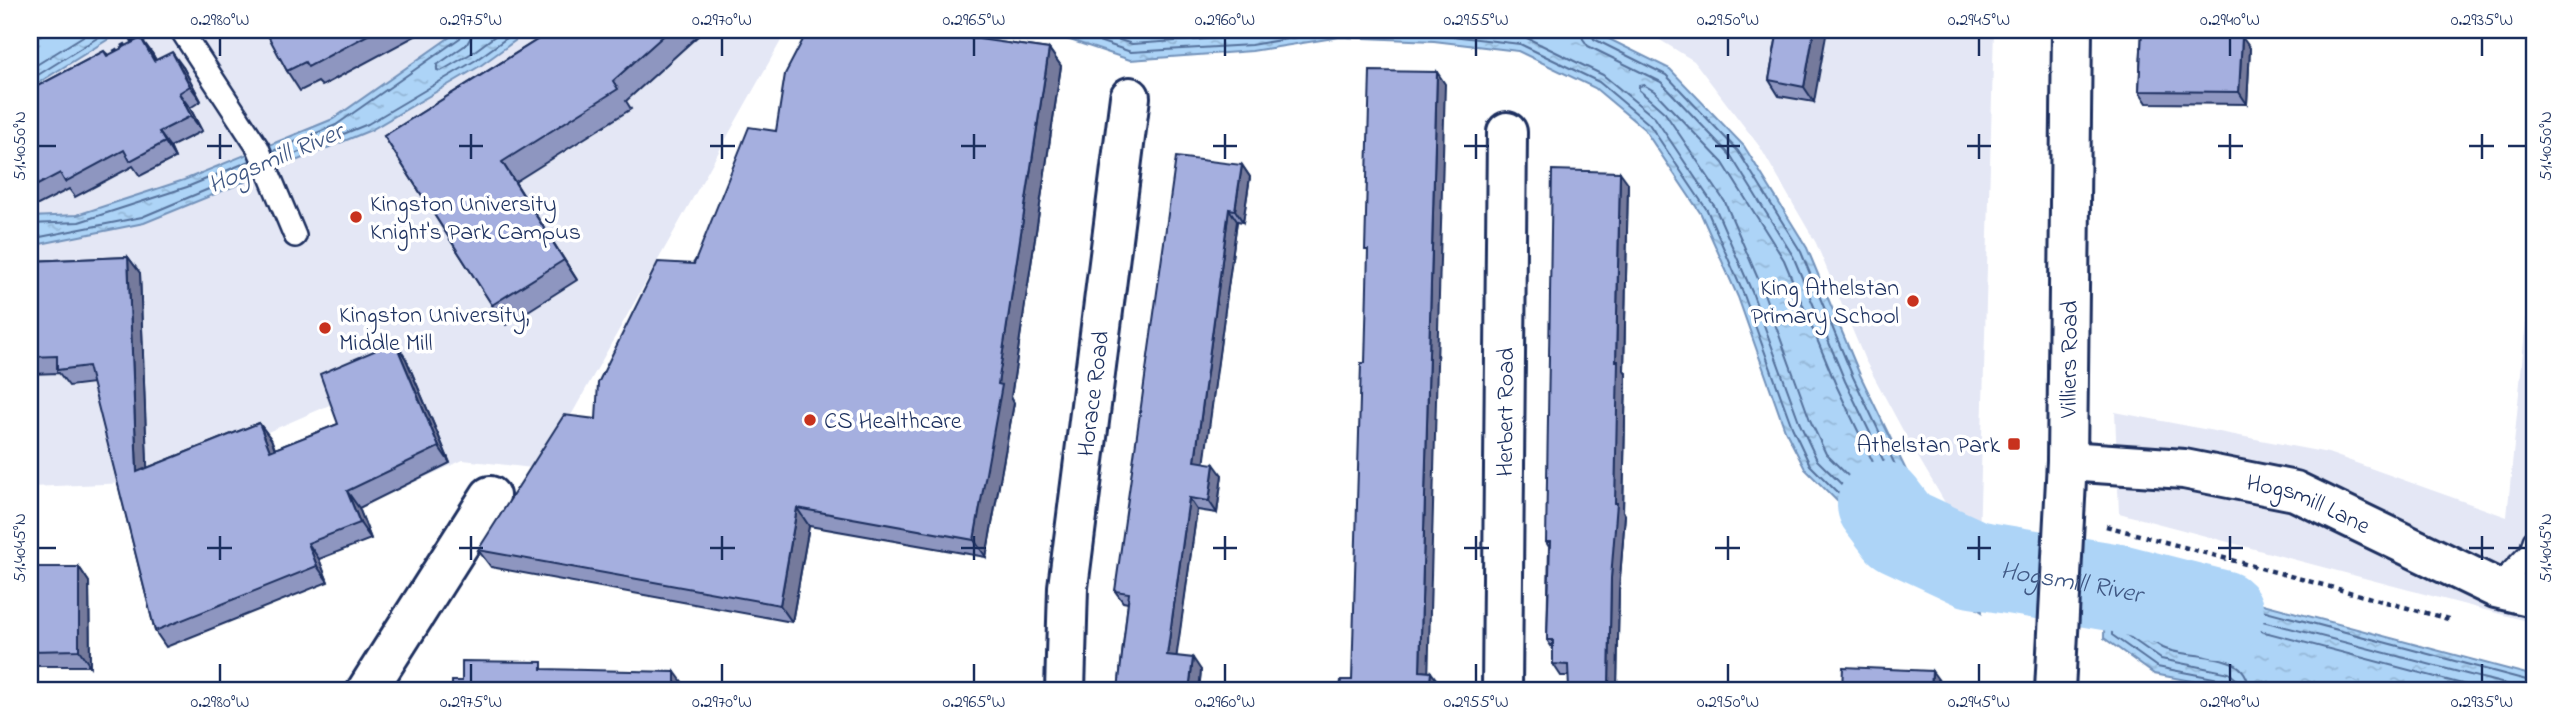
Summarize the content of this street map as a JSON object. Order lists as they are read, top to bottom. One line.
{"streets":{"street":["Villiers Road","Horace Road","Herbert Road","Hogsmill Lane"]},"crossings":[["Villiers Road","Hogsmill Lane"]],"water":["Hogsmill River"],"places":{"other":["Kingston University Knight's Park Campus","King Athelstan Primary School","Kingston University, Middle Mill","CS Healthcare"],"transit":["Athelstan Park"]},"coordinates":["0.2980°W","0.2975°W","0.2970°W","0.2965°W","0.2960°W","0.2955°W","0.2950°W","0.2945°W","0.2940°W","0.2935°W","51.4050°N","51.4045°N"]}
